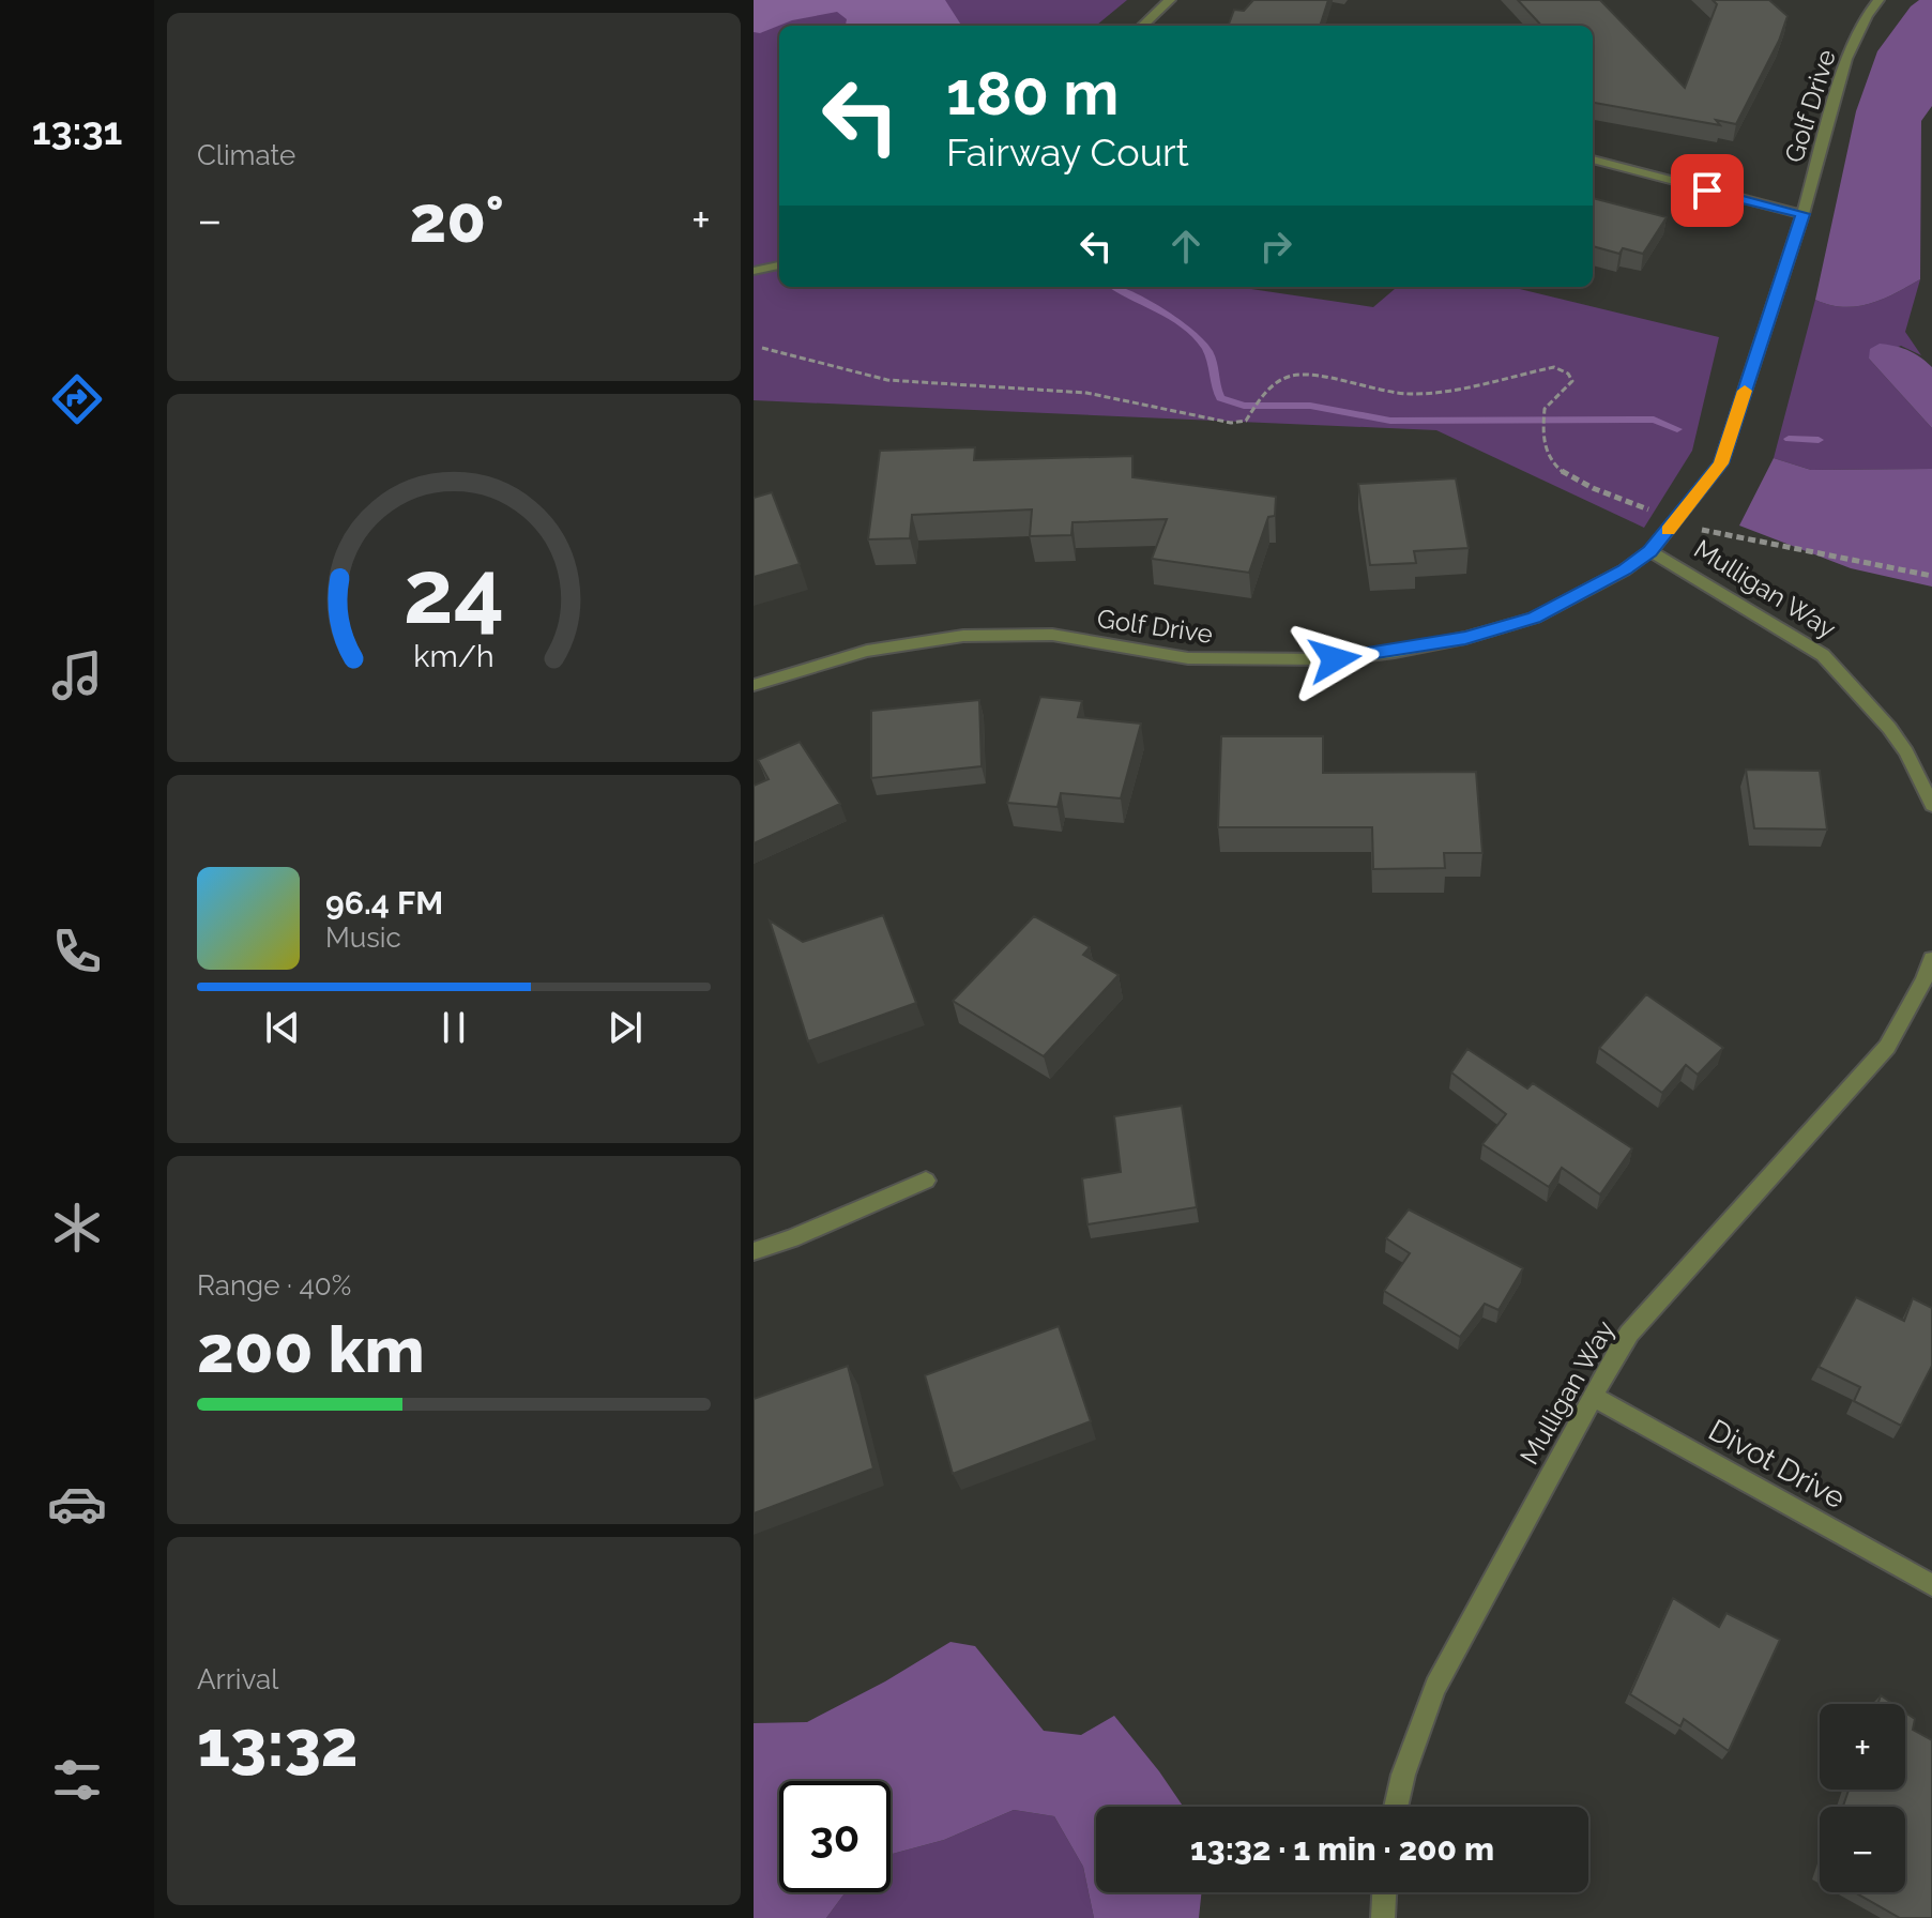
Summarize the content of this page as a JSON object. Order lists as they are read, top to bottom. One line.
{"streets":{"street":["Golf Drive","Mulligan Way","Divot Drive"]},"crossings":[["Golf Drive","Mulligan Way"],["Mulligan Way","Divot Drive"]],"page":{"tabs":"13:31","tile":["Climate",["Range · 40%","200 km"],["Arrival","13:32"]],"turn":["180 m","Fairway Court"],"heat":["−","20°","+"],"song":["96.4 FM","Music"],"map_buttons":["+","−"],"limit":"30","trip":"13:32 · 1 min · 200 m","gauge":["24","km/h"]}}
